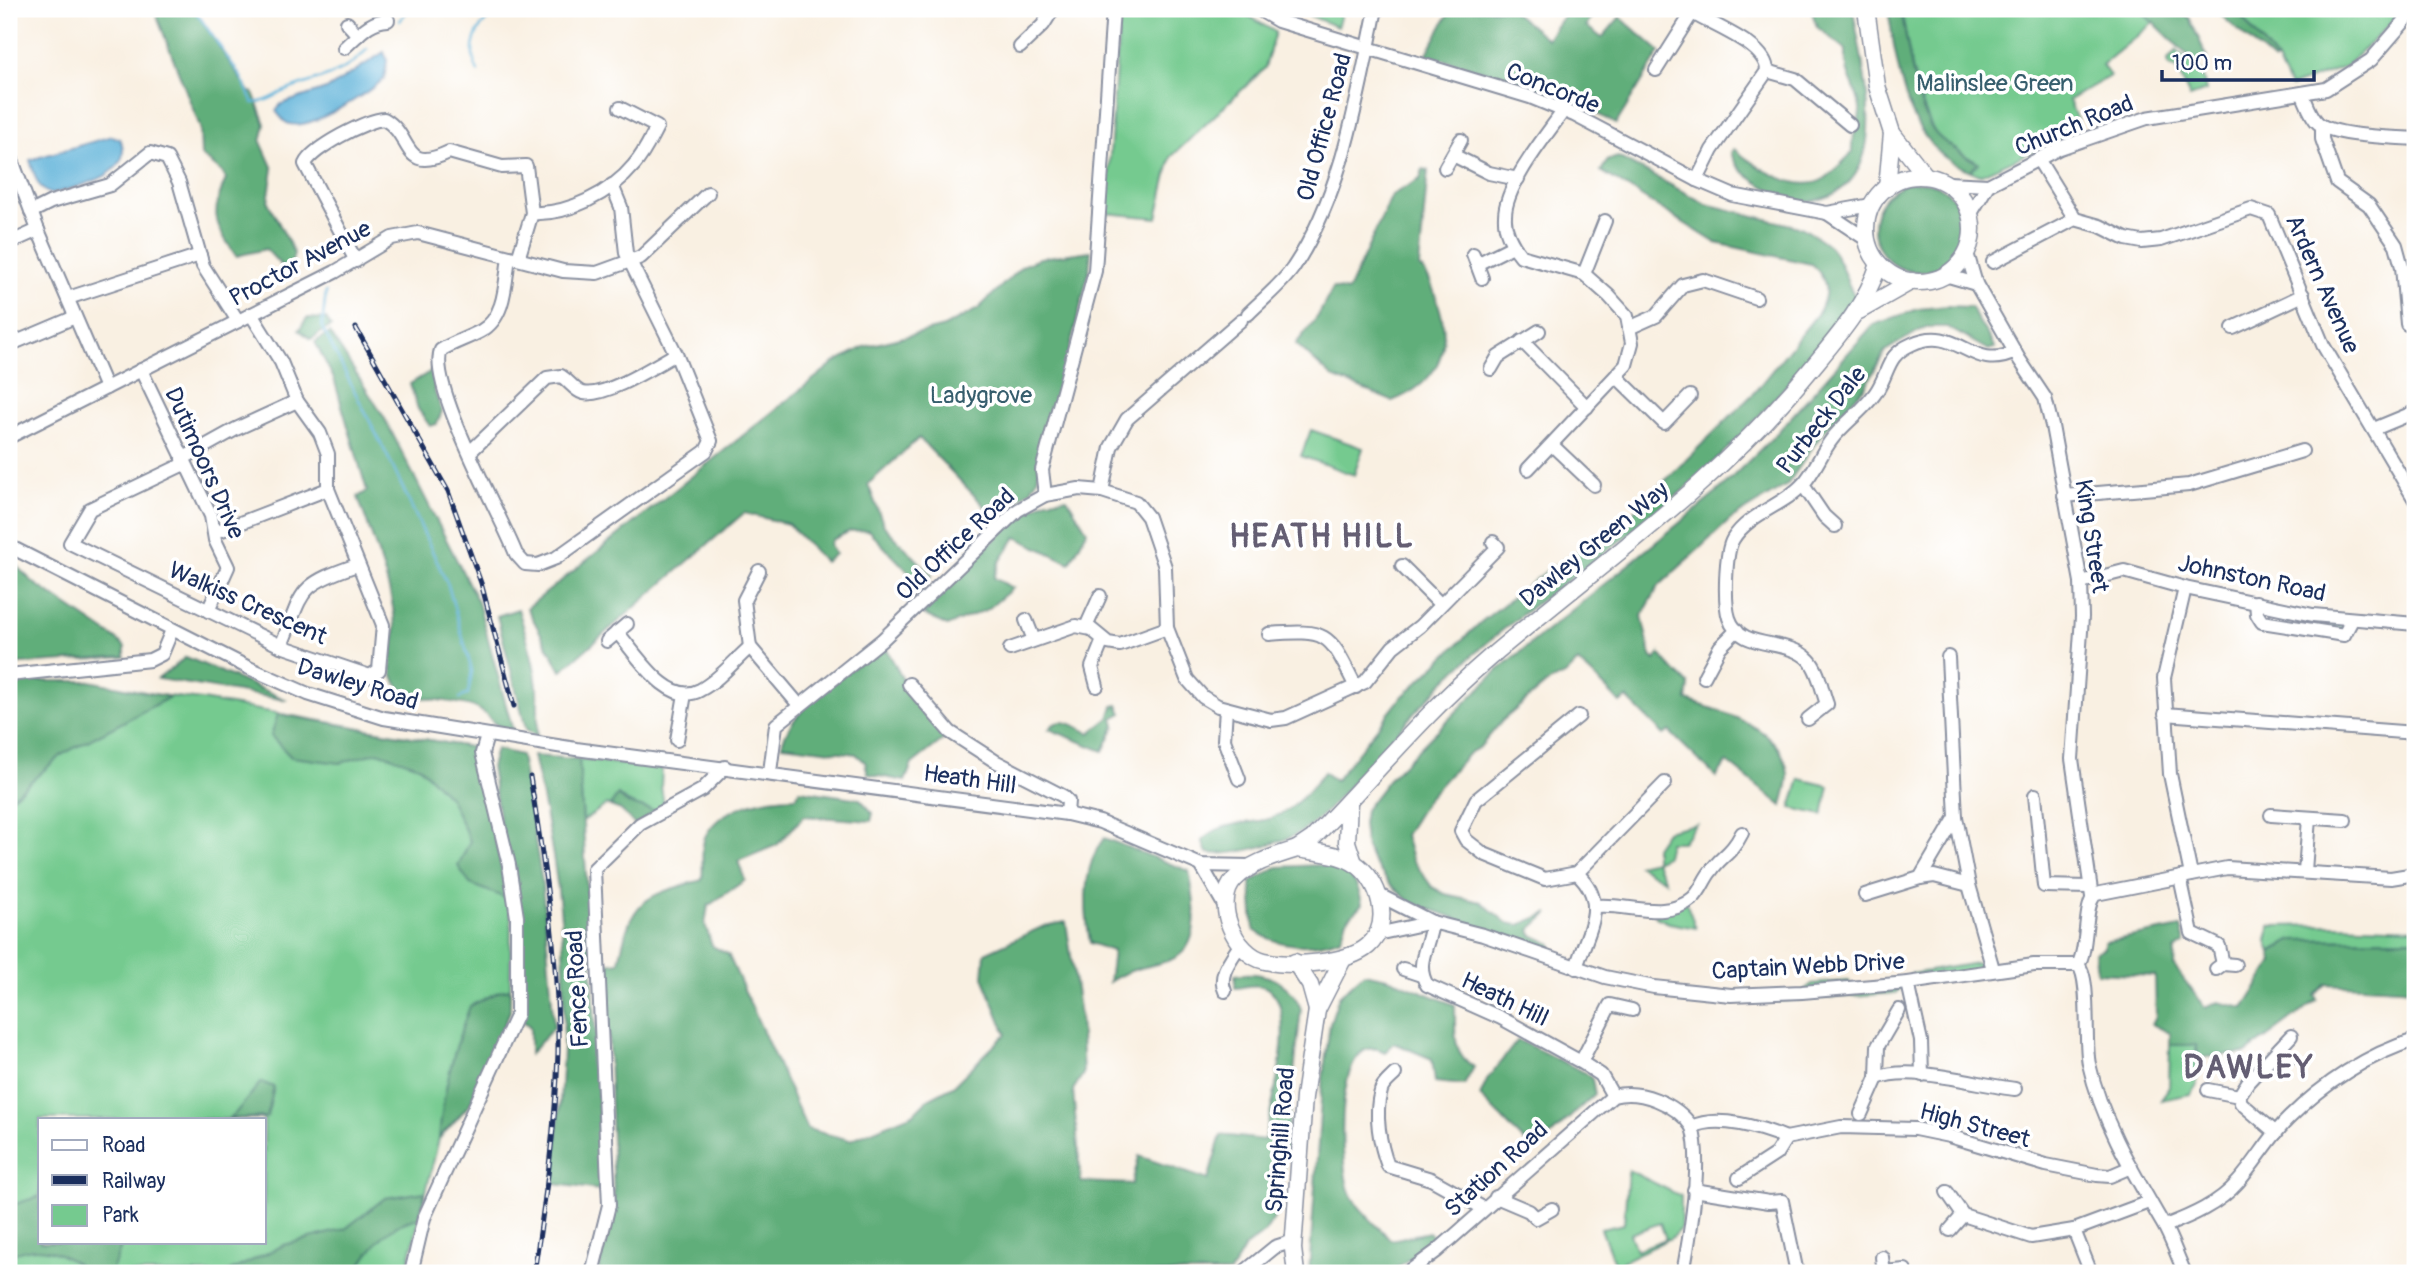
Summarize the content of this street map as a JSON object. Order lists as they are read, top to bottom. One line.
{"streets":{"main road":["Dawley Green Way","Springhill Road"],"street":["Concorde","Church Road","Old Office Road","Proctor Avenue","Ardern Avenue","Purbeck Dale","Dutimoors Drive","King Street","Johnston Road","Walkiss Crescent","Dawley Road","Heath Hill","Captain Webb Drive","Fence Road","High Street","Station Road"]},"crossings":[["Concorde","Church Road"],["Concorde","Old Office Road"],["Concorde","King Street"],["Concorde","Dawley Green Way"],["Church Road","King Street"],["Church Road","Dawley Green Way"],["Old Office Road","Heath Hill"],["Proctor Avenue","Dutimoors Drive"],["Proctor Avenue","Walkiss Crescent"],["Purbeck Dale","King Street"],["Dutimoors Drive","Walkiss Crescent"],["King Street","Dawley Green Way"],["King Street","Johnston Road"],["King Street","Captain Webb Drive"],["Dawley Green Way","Heath Hill"],["Dawley Green Way","Captain Webb Drive"],["Dawley Green Way","Springhill Road"],["Dawley Road","Heath Hill"],["Dawley Road","Fence Road"],["Heath Hill","Captain Webb Drive"],["Heath Hill","Fence Road"],["Heath Hill","Springhill Road"],["Heath Hill","Station Road"],["Captain Webb Drive","Springhill Road"]],"districts":["HEATH HILL","DAWLEY"],"parks":["Malinslee Green","Ladygrove"],"legend":["Road","Railway","Park"],"scale_bar":"100 m"}
